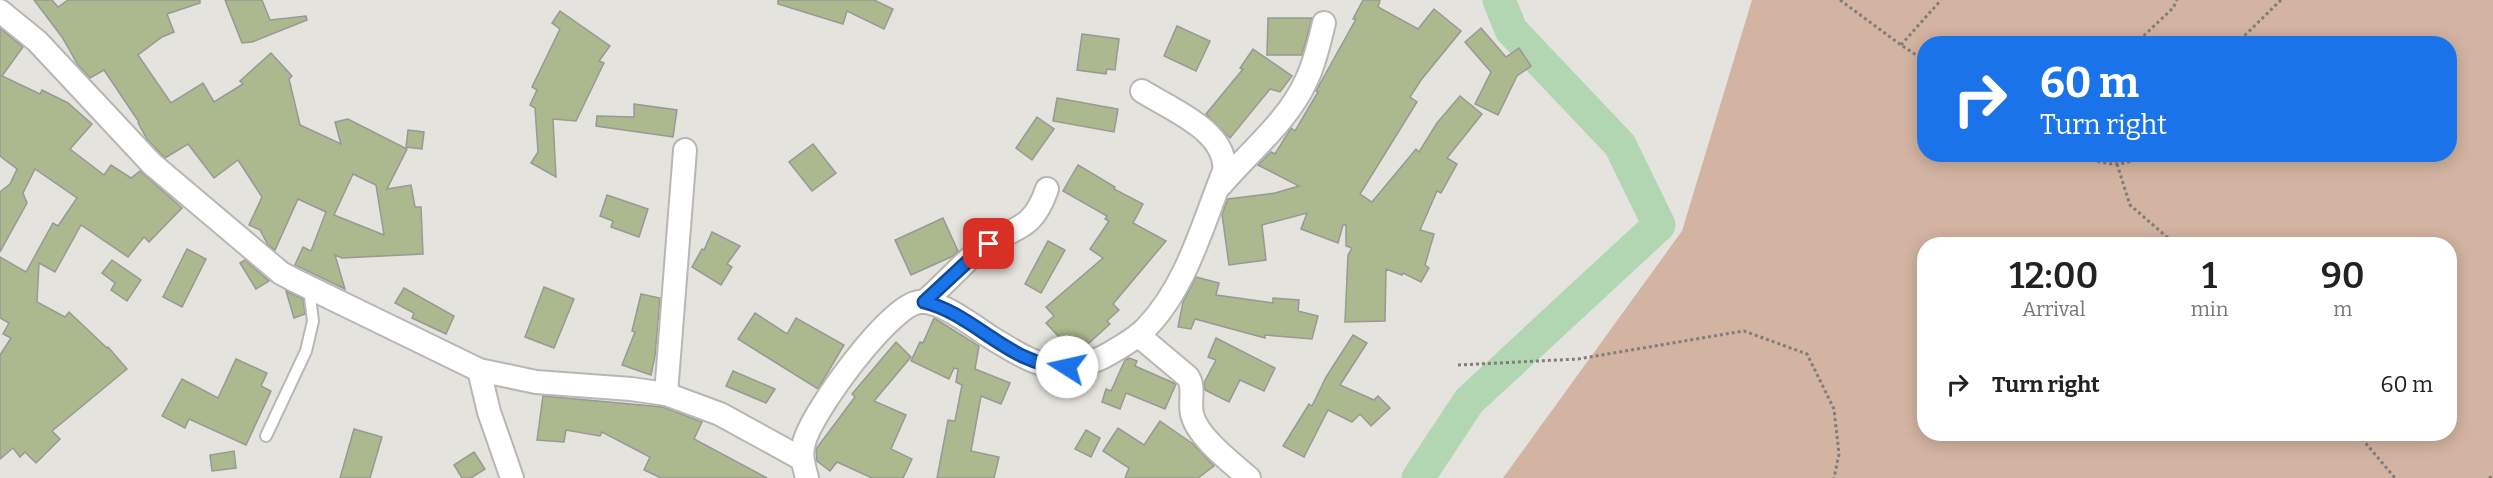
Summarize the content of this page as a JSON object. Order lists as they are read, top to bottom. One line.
{"page":{"turn":["60 m","Turn right"],"eta":["12:00","Arrival","1","min","90","m"],"list":[{"name":"Turn right","value":"60 m"}]}}
